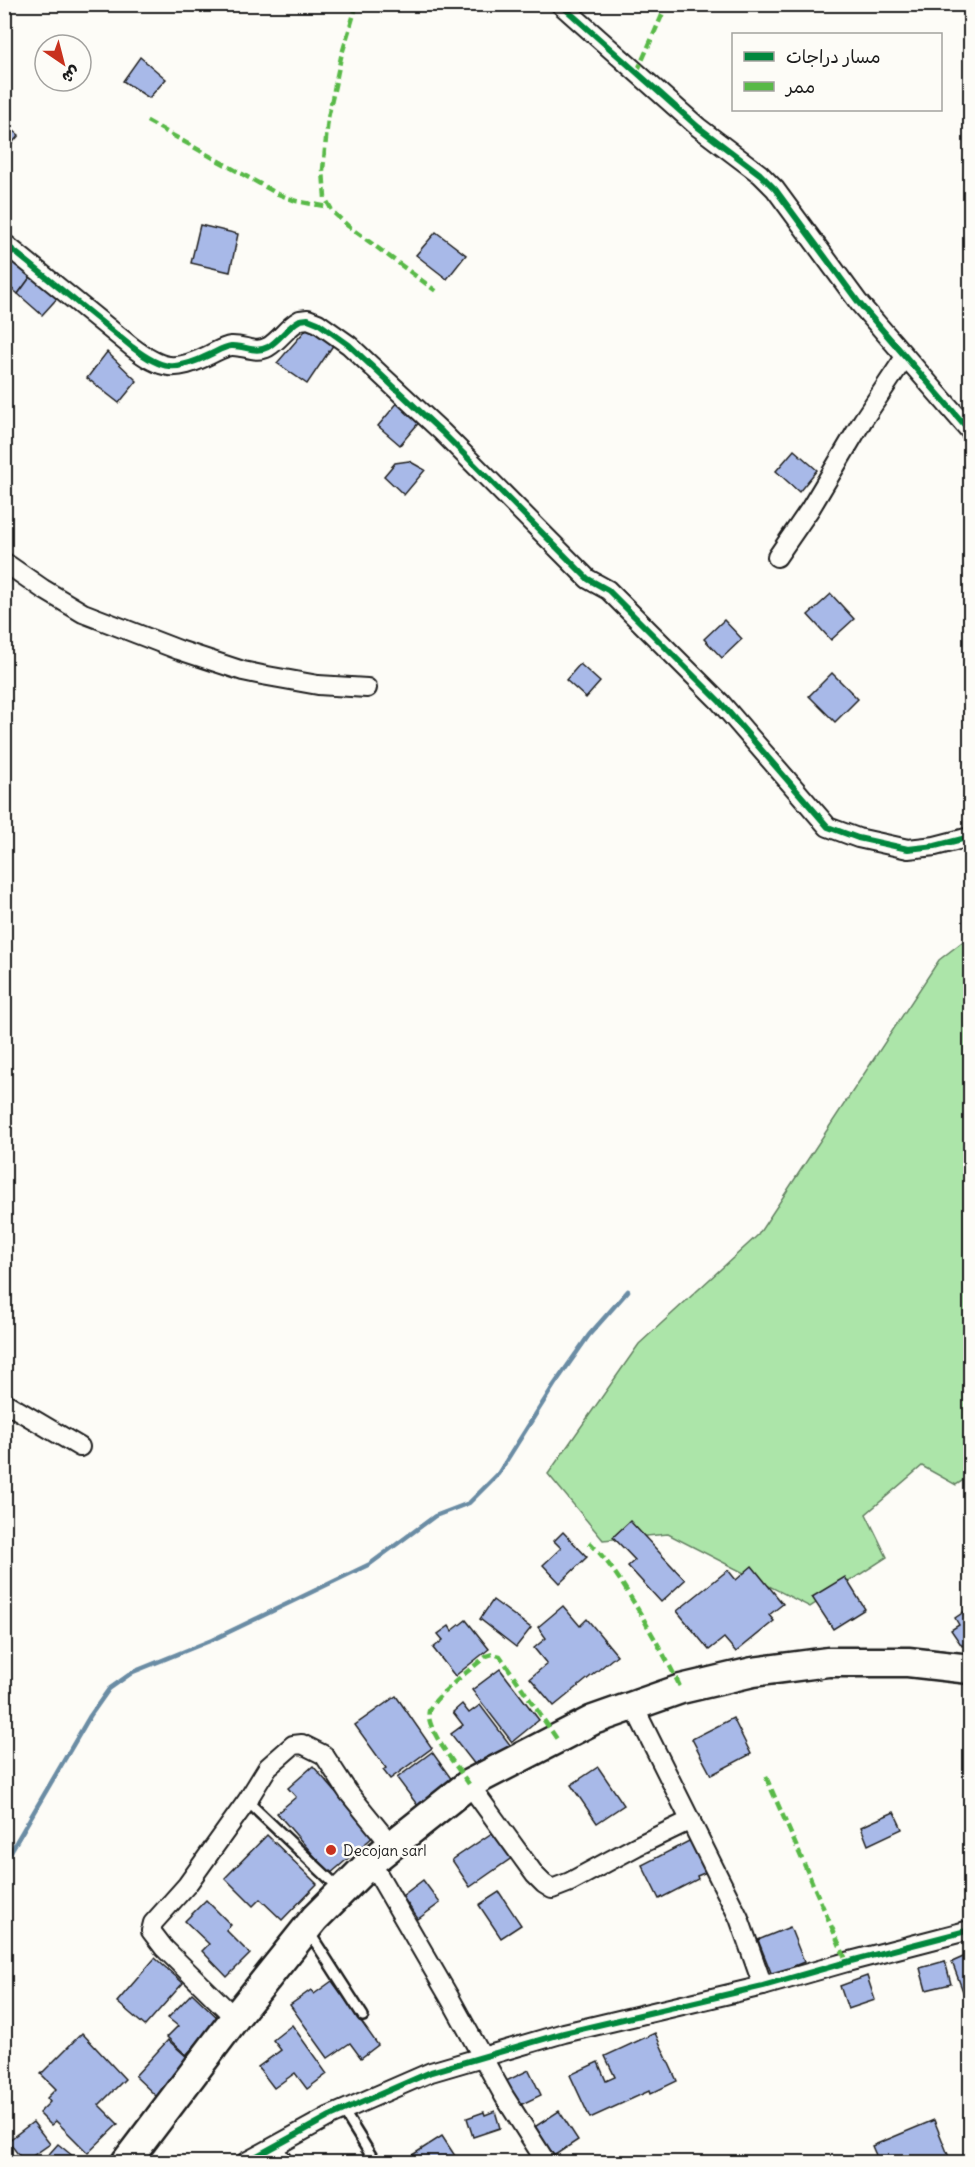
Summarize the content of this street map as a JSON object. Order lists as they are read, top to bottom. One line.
{"places":["Decojan sarl"],"legend":["مسار دراجات","ممر"],"north":"bottom right"}
